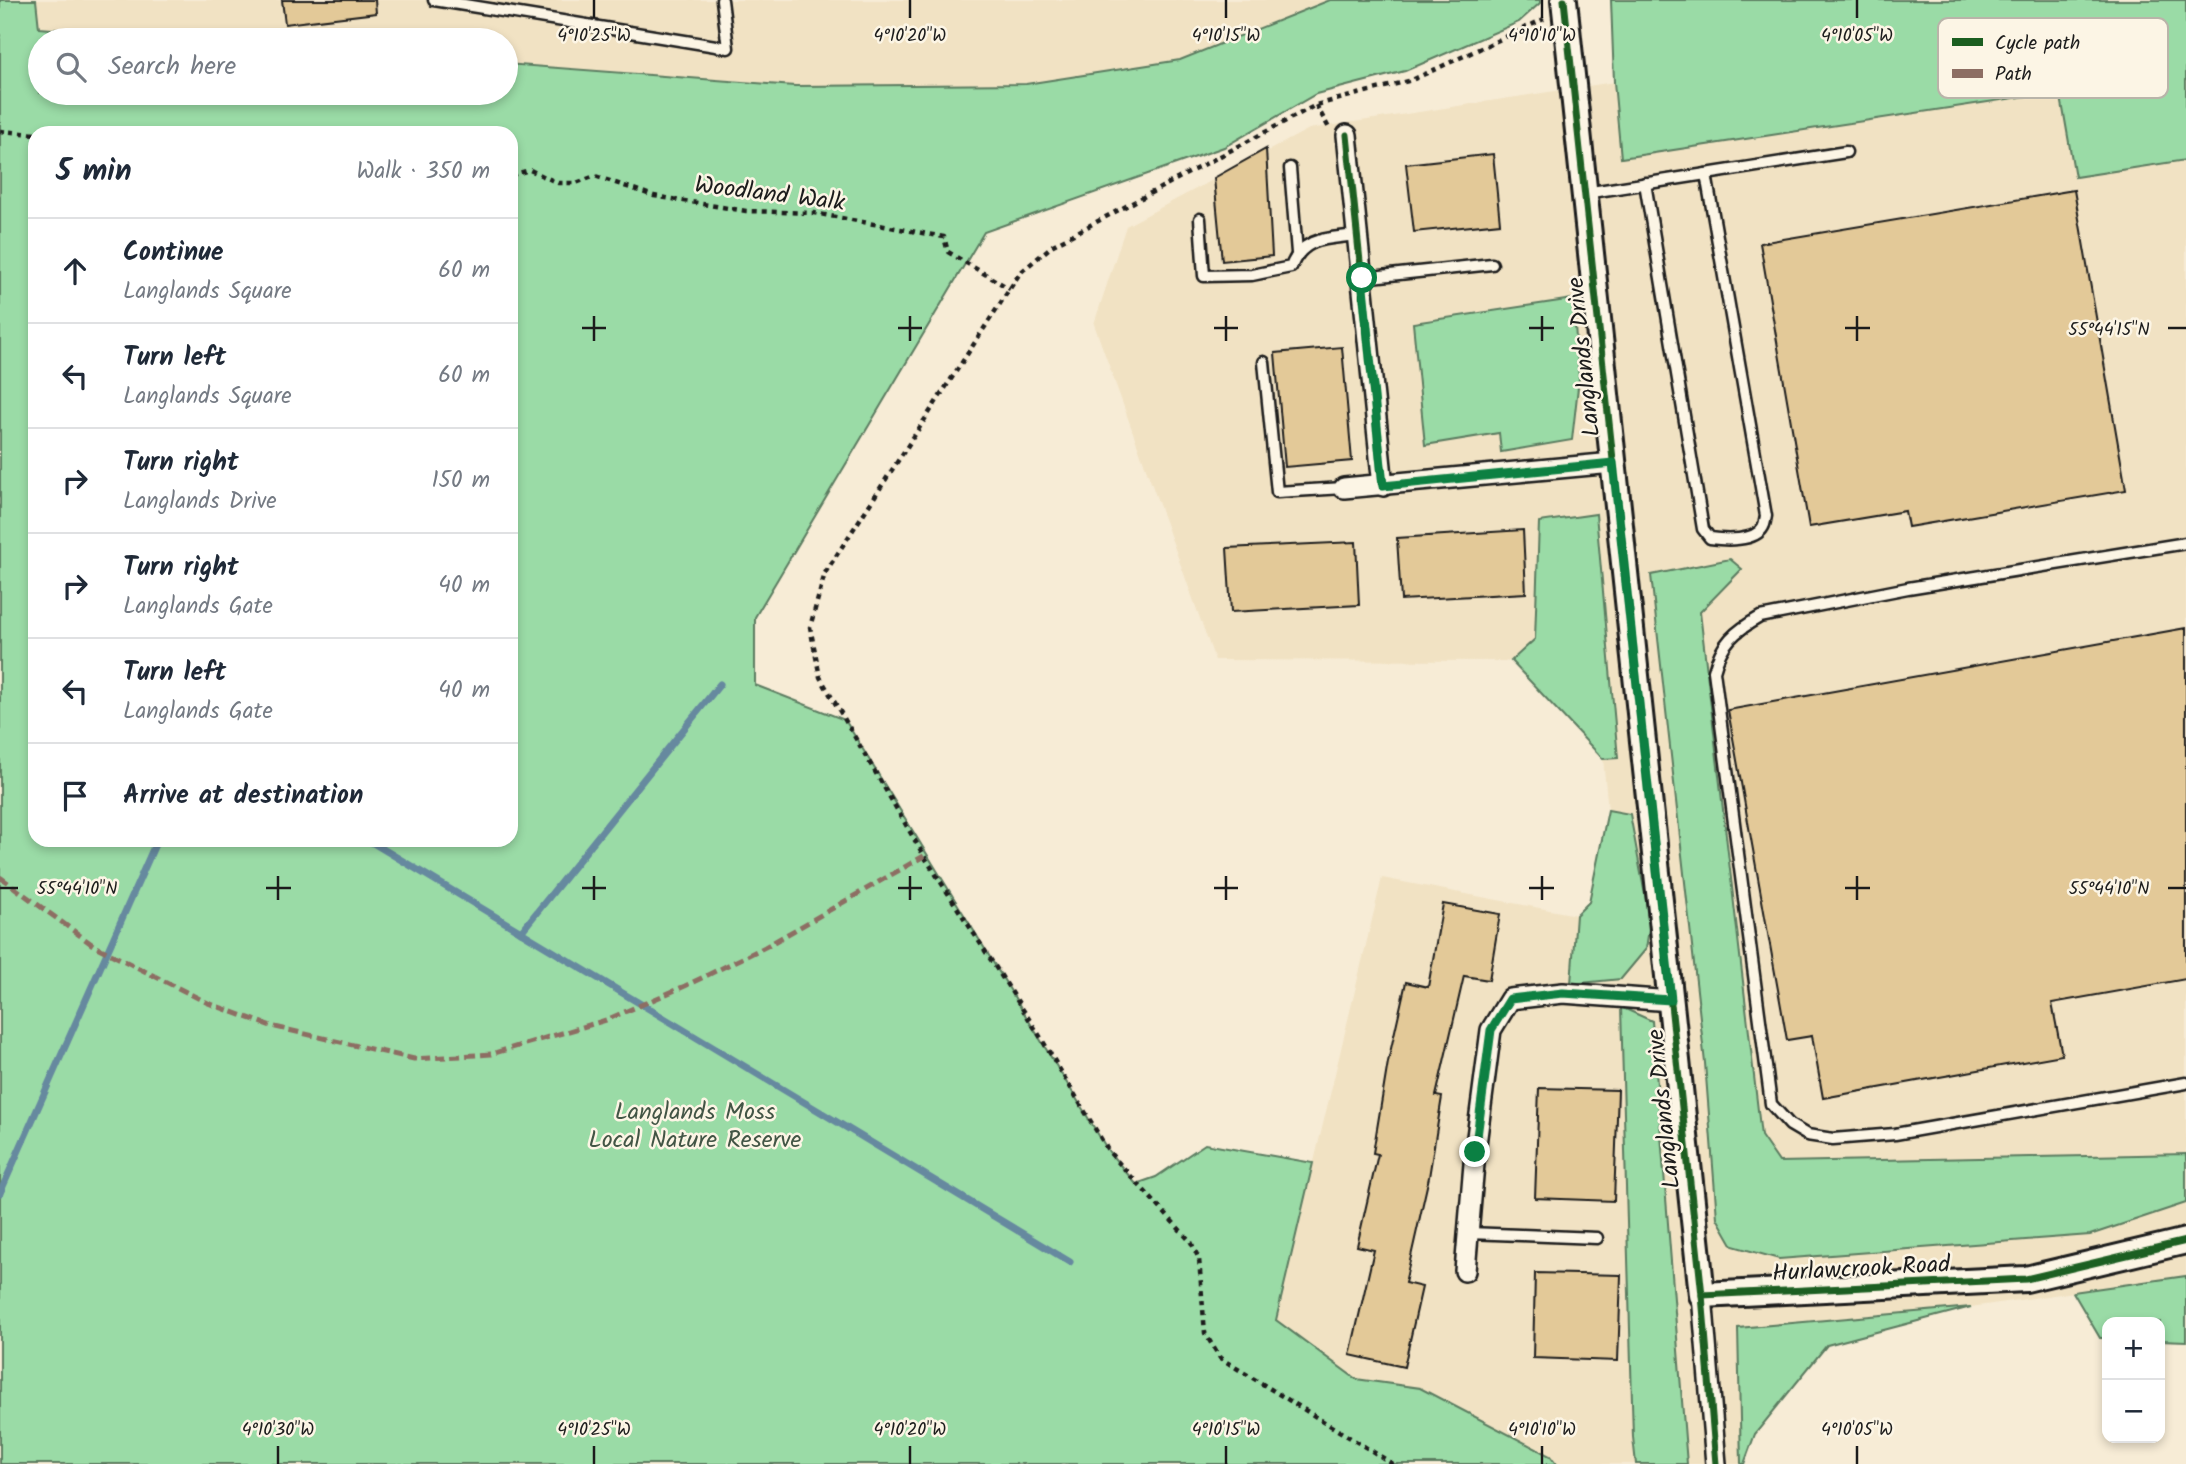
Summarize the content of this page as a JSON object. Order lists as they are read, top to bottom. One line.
{"streets":{"street":["Langlands Drive","Hurlawcrook Road"],"path":["Woodland Walk"]},"crossings":[["Langlands Drive","Hurlawcrook Road"]],"parks":["Langlands Moss Local Nature Reserve"],"legend":["Cycle path","Path"],"page":{"search":"Search here","heading":["5 min","Walk · 350 m"],"list":[["Continue","Langlands Square","60 m"],["Turn left","Langlands Square","60 m"],["Turn right","Langlands Drive","150 m"],["Turn right","Langlands Gate","40 m"],["Turn left","Langlands Gate","40 m"],"Arrive at destination"],"map_buttons":["+","−"]},"coordinates":["4°10'25\"W","4°10'20\"W","4°10'15\"W","4°10'10\"W","4°10'05\"W","55°44'15\"N","55°44'10\"N","4°10'30\"W"]}
